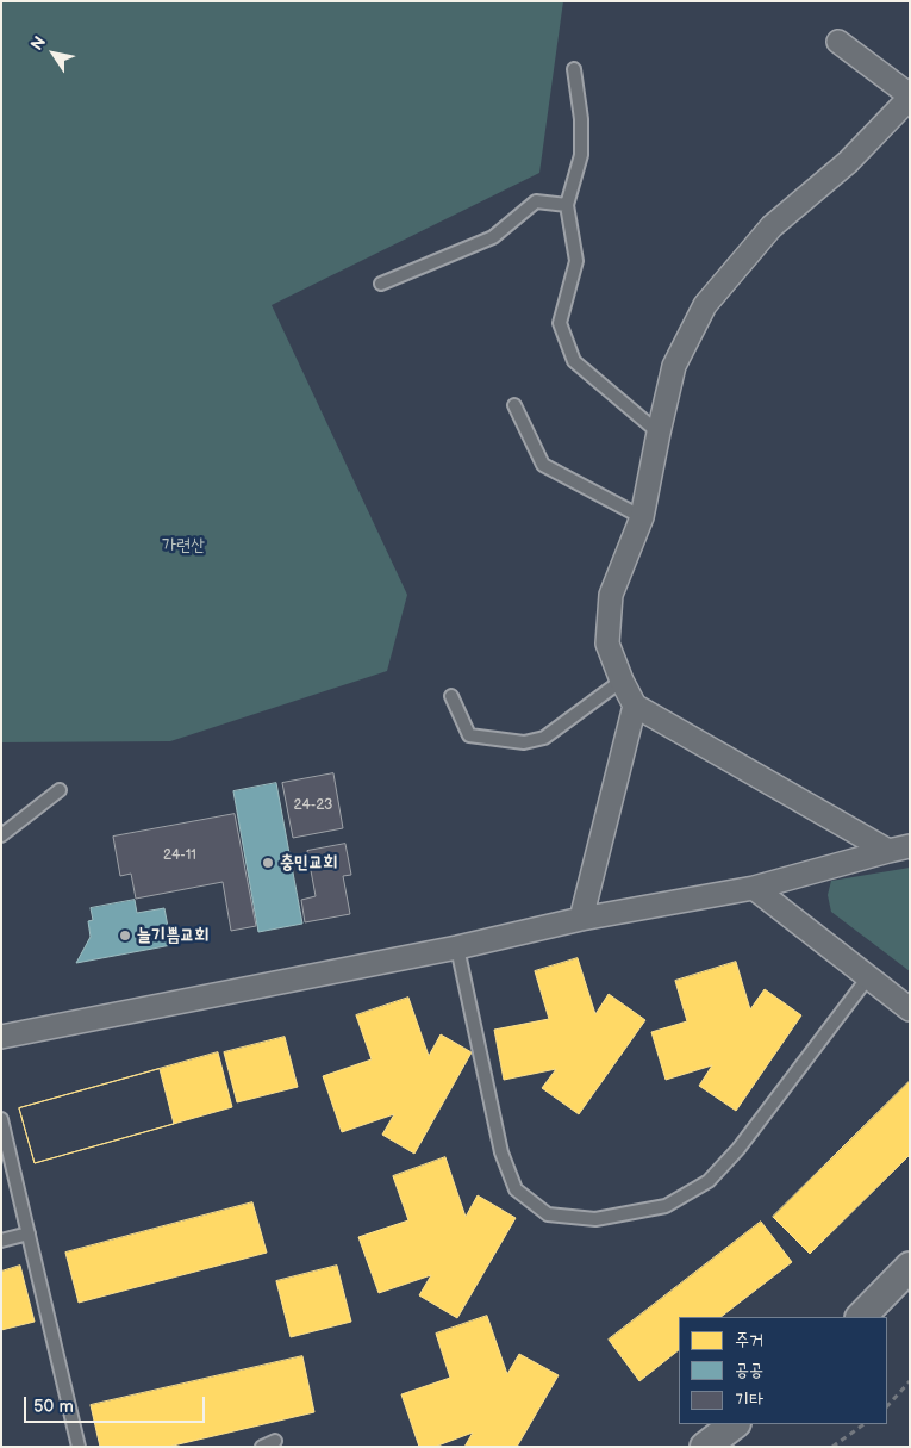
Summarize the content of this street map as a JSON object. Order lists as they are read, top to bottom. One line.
{"parks":["가련산"],"places":["충민교회","늘기쁨교회"],"house_numbers":["24-23","24-11"],"legend":["주거","공공","기타"],"scale_bar":"50 m","north":"top left"}
